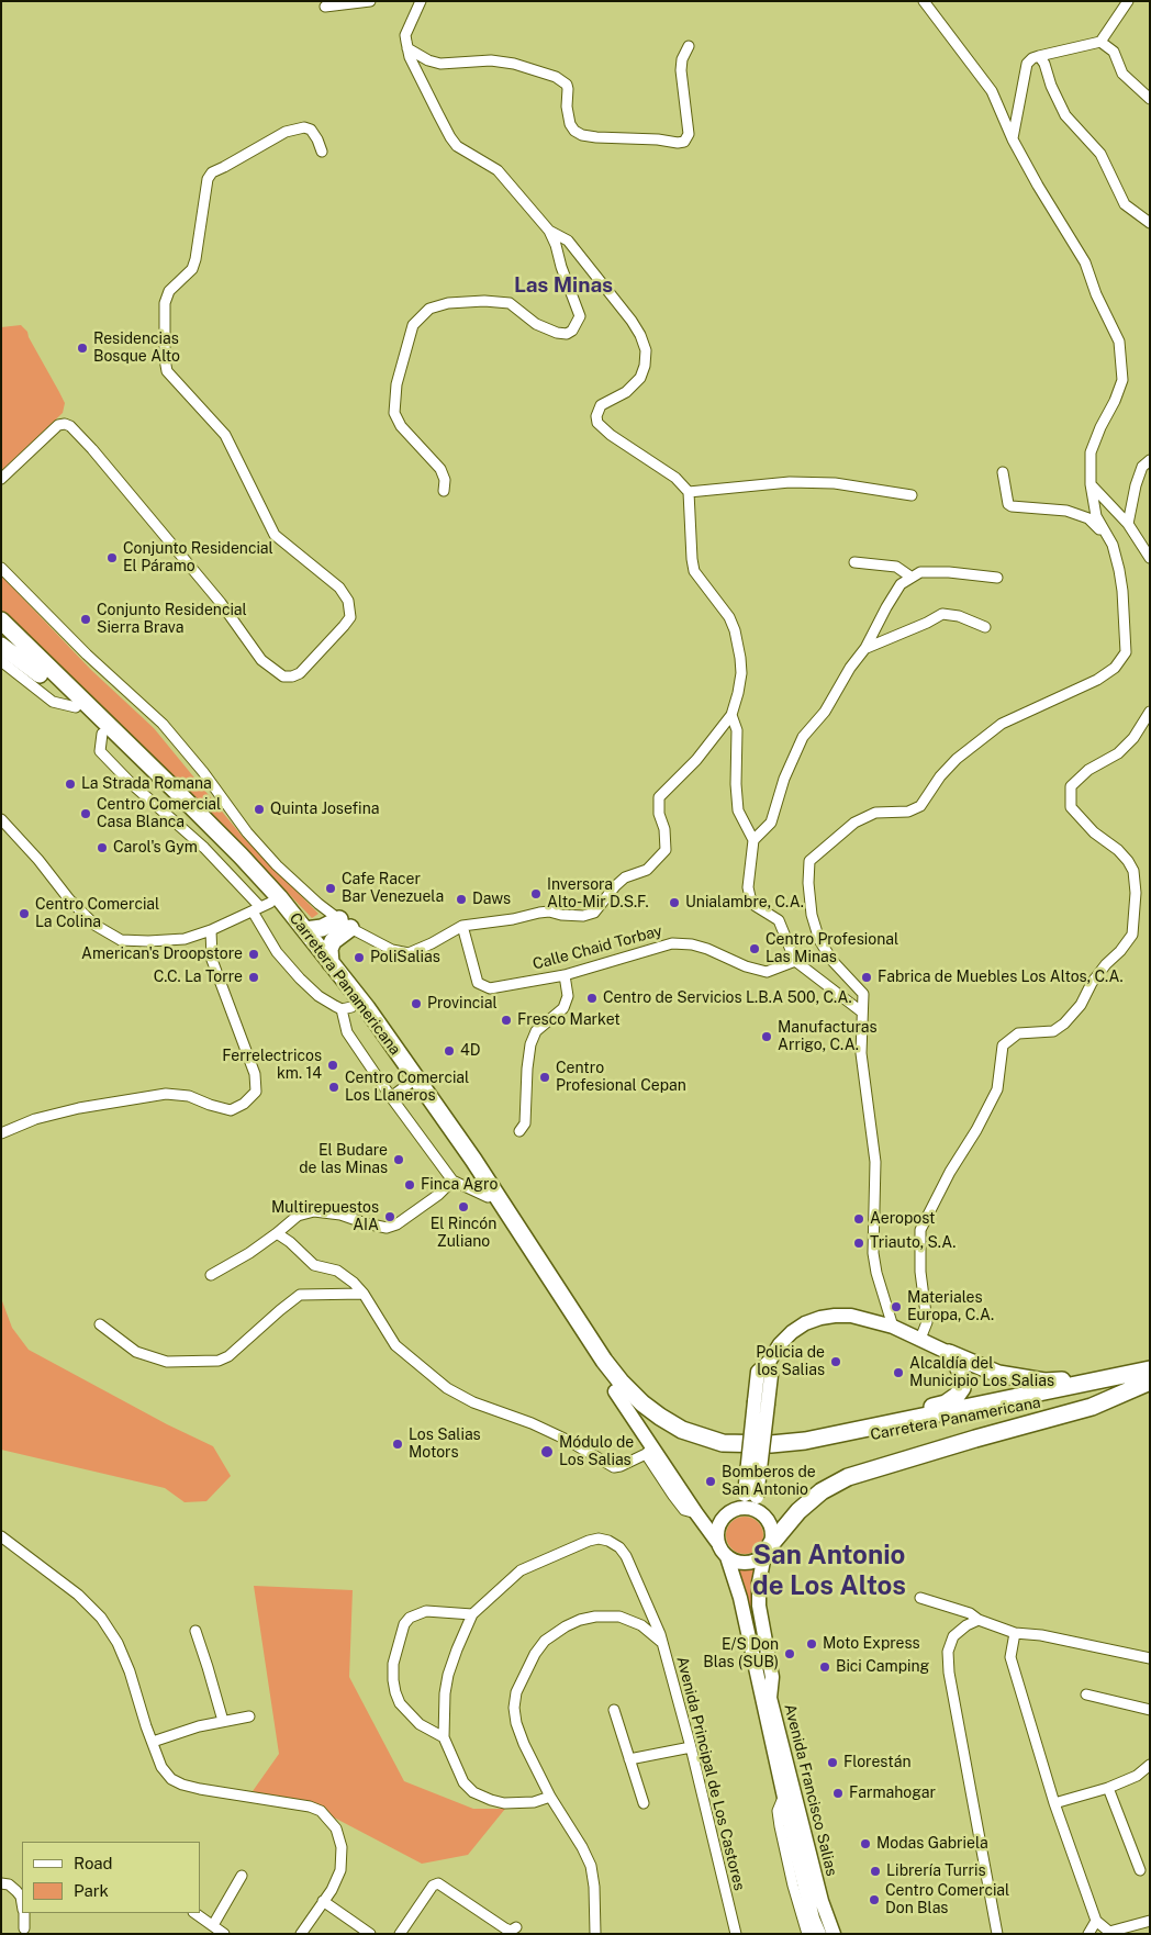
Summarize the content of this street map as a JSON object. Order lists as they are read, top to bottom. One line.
{"streets":{"main road":["Carretera Panamericana"],"street":["Calle Chaid Torbay","Avenida Principal de Los Castores","Avenida Francisco Salias"]},"districts":["Las Minas","San Antonio de Los Altos"],"places":["Residencias Bosque Alto","Conjunto Residencial El Páramo","Conjunto Residencial Sierra Brava","La Strada Romana","Quinta Josefina","Centro Comercial Casa Blanca","Carol's Gym","Cafe Racer Bar Venezuela","Inversora Alto-Mir D.S.F.","Daws","Unialambre, C.A.","Centro Comercial La Colina","Centro Profesional Las Minas","American's Droopstore","PoliSalias","C.C. La Torre","Fabrica de Muebles Los Altos, C.A.","Centro de Servicios L.B.A 500, C.A.","Provincial","Fresco Market","Manufacturas Arrigo, C.A.","4D","Ferrelectricos km. 14","Centro Profesional Cepan","Centro Comercial Los Llaneros","El Budare de las Minas","Finca Agro","El Rincón Zuliano","Multirepuestos AIA","Aeropost","Triauto, S.A.","Materiales Europa, C.A.","Policia de los Salias","Alcaldía del Municipio Los Salias","Los Salias Motors","Módulo de Los Salias","Bomberos de San Antonio","Moto Express","E/S Don Blas (SUB)","Bici Camping","Florestán","Farmahogar","Modas Gabriela","Librería Turris","Centro Comercial Don Blas"],"legend":["Road","Park"]}
